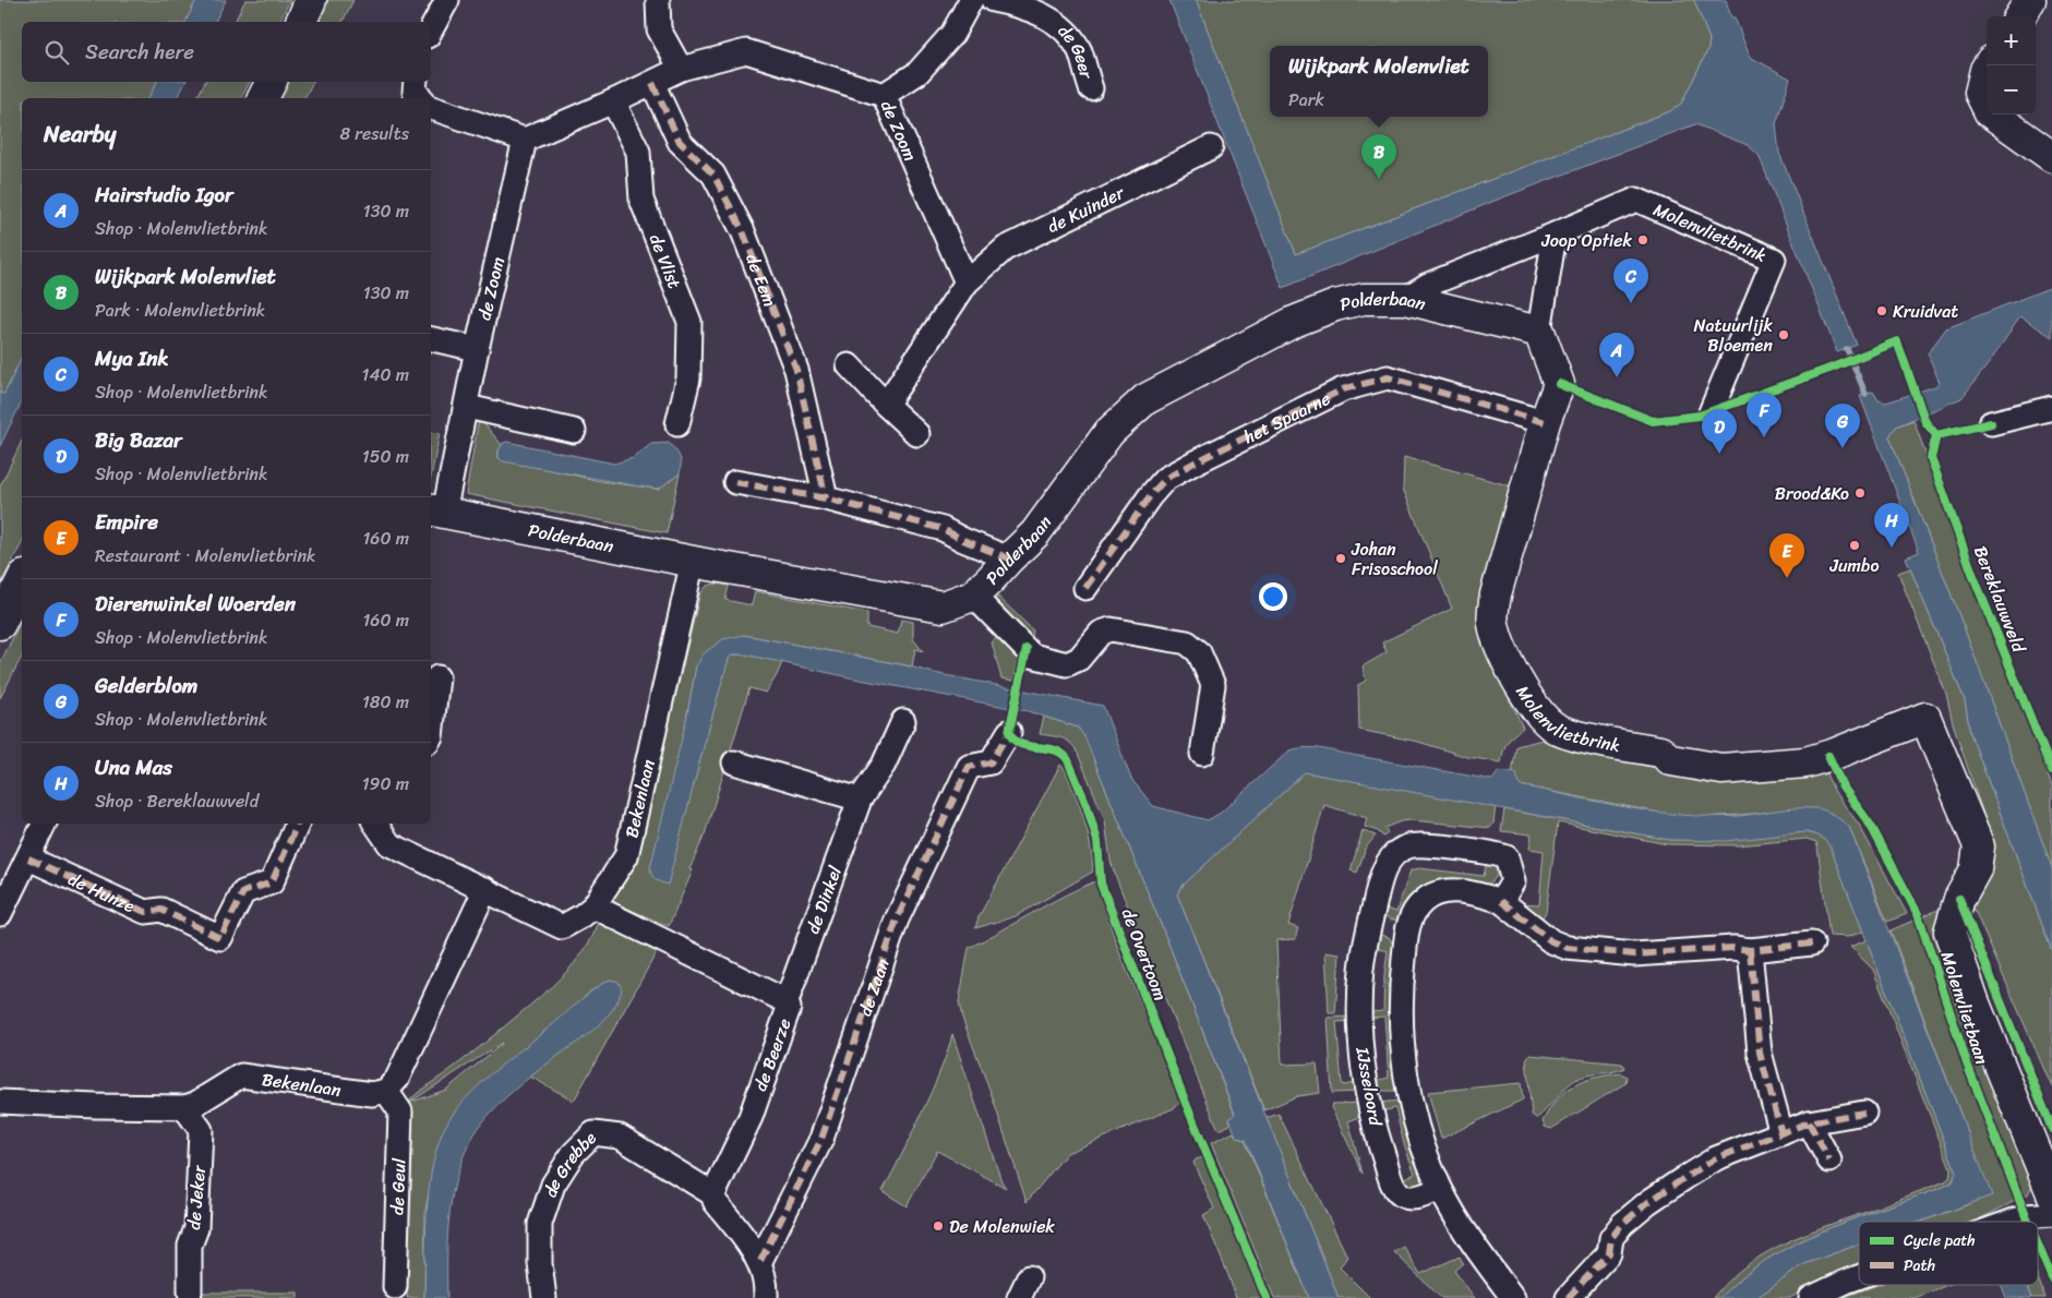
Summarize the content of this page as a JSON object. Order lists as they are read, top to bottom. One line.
{"streets":{"street":["de Geer","de Zoom","de Kuinder","Molenvlietbrink","de Vlist","de Eem","Polderbaan","het Spaarne","Bekenlaan","de Hunze","de Dinkel","de Zaan","Molenvlietbaan","de Beerze","IJsseloord","de Grebbe","de Geul","de Jeker"],"cycle path":["Bereklauwveld","de Overtoom"]},"crossings":[["de Zoom","de Kuinder"],["de Zoom","de Vlist"],["de Zoom","de Eem"],["de Zoom","Polderbaan"],["Molenvlietbrink","Polderbaan"],["Molenvlietbrink","het Spaarne"],["Molenvlietbrink","Molenvlietbaan"],["Polderbaan","Bekenlaan"],["Bekenlaan","de Beerze"],["Bekenlaan","de Geul"],["Bekenlaan","de Jeker"],["de Dinkel","de Beerze"],["de Beerze","de Grebbe"]],"places":["Joop Optiek","Kruidvat","Natuurlijk Bloemen","Brood&Ko","Jumbo","Johan Frisoschool","De Molenwiek"],"legend":["Cycle path","Path"],"page":{"map_buttons":["+","−"],"search":"Search here","popup":["Wijkpark Molenvliet","Park"],"heading":["Nearby","8 results"],"pins":["B","C","A","F","G","D","H","E"],"list":[{"mark":"A","name":"Hairstudio Igor","note":"Shop · Molenvlietbrink","value":"130 m"},{"mark":"B","name":"Wijkpark Molenvliet","note":"Park · Molenvlietbrink","value":"130 m"},{"mark":"C","name":"Mya Ink","note":"Shop · Molenvlietbrink","value":"140 m"},{"mark":"D","name":"Big Bazar","note":"Shop · Molenvlietbrink","value":"150 m"},{"mark":"E","name":"Empire","note":"Restaurant · Molenvlietbrink","value":"160 m"},{"mark":"F","name":"Dierenwinkel Woerden","note":"Shop · Molenvlietbrink","value":"160 m"},{"mark":"G","name":"Gelderblom","note":"Shop · Molenvlietbrink","value":"180 m"},{"mark":"H","name":"Una Mas","note":"Shop · Bereklauwveld","value":"190 m"}]}}
